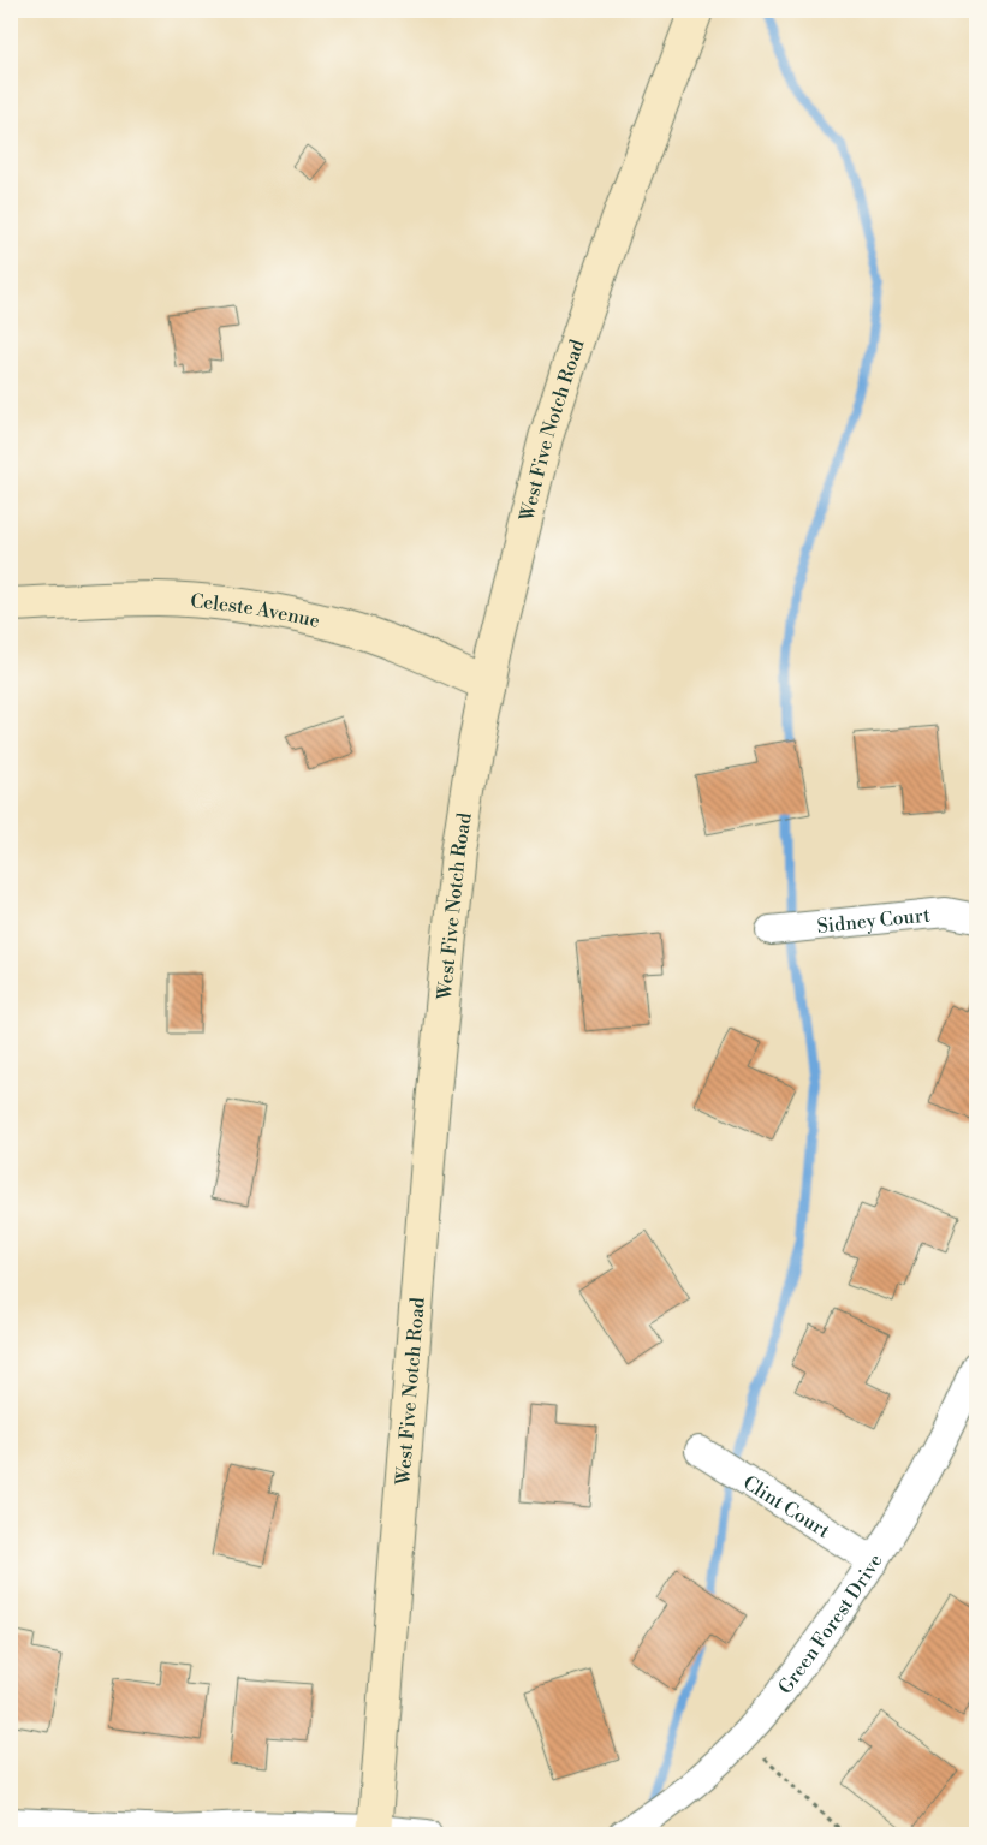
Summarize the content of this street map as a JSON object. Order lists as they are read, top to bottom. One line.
{"streets":{"street":["West Five Notch Road","Celeste Avenue","Sidney Court","Clint Court","Green Forest Drive"]},"crossings":[["West Five Notch Road","Celeste Avenue"],["Clint Court","Green Forest Drive"]]}
